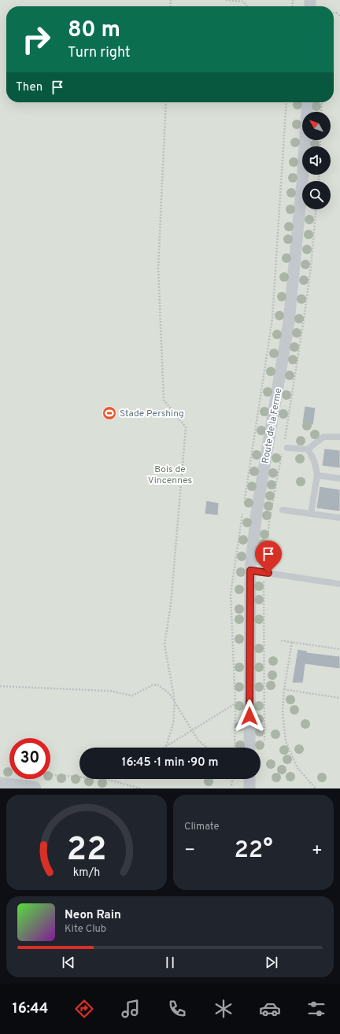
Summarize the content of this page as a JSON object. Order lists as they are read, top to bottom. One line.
{"streets":{"street":["Route de la Ferme"]},"parks":["Bois de Vincennes"],"places":{"sports":["Stade Pershing"]},"north":"top left","page":{"turn":["80 m","Turn right"],"then":"Then","limit":"30","trip":"16:45 · 1 min · 90 m","tile":"Climate","heat":["−","22°","+"],"song":["Neon Rain","Kite Club"],"tabs":"16:44","gauge":["22","km/h"]}}
